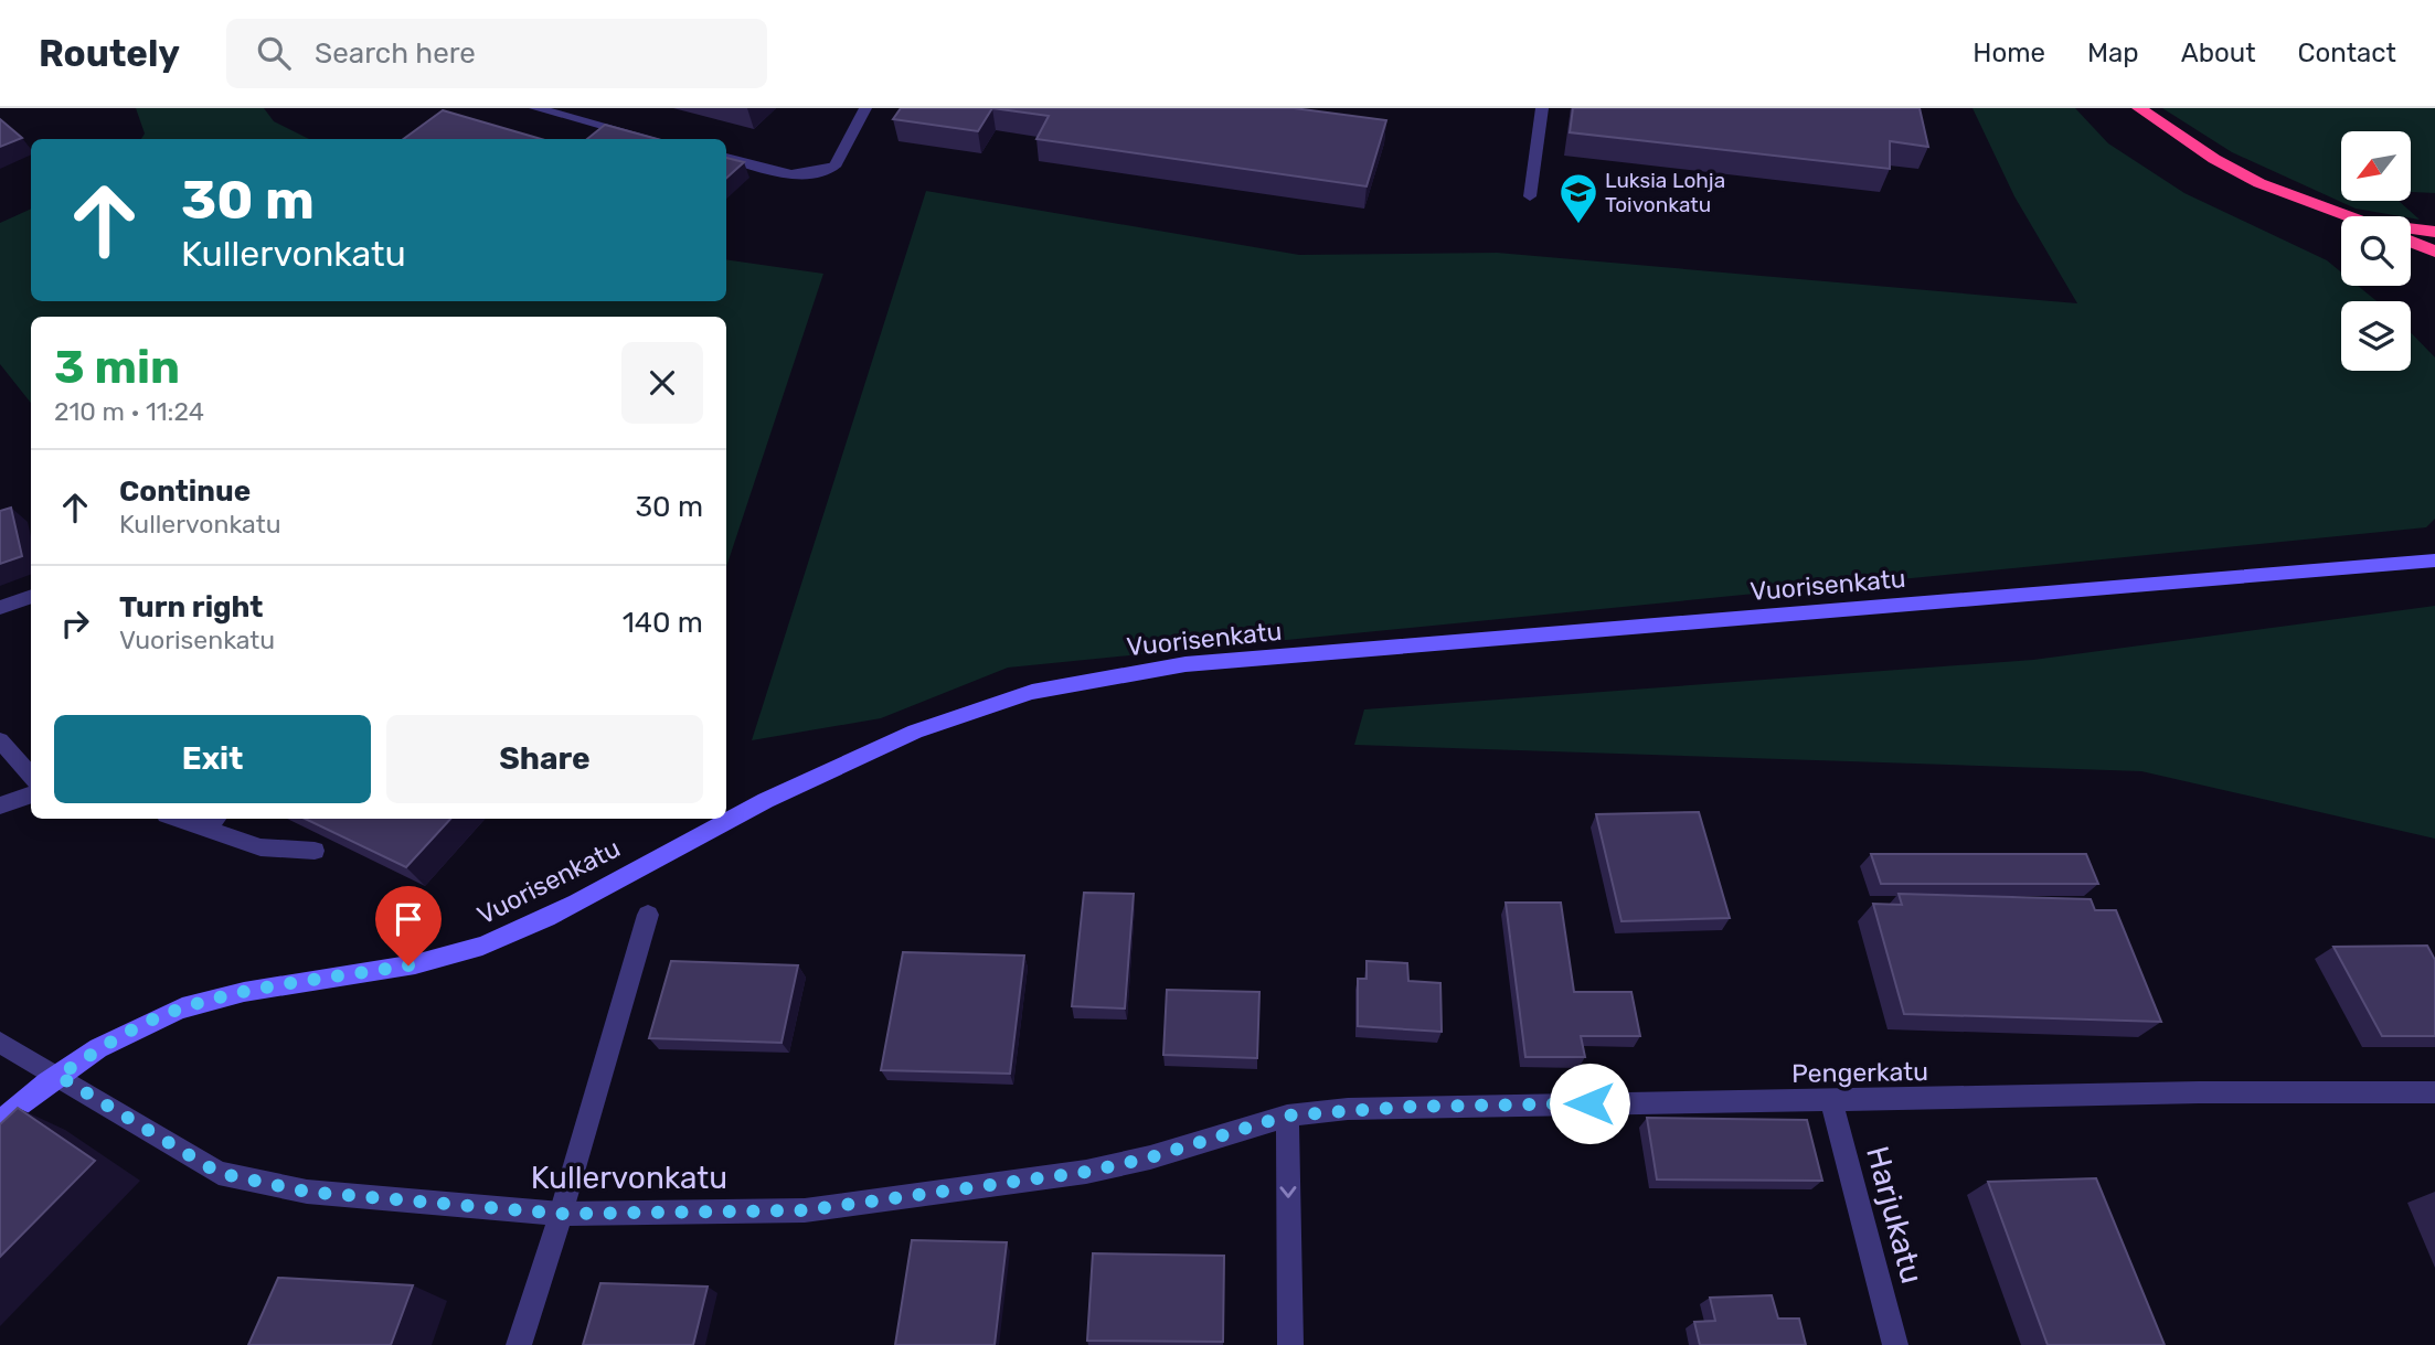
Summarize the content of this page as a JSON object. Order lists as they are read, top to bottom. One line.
{"streets":{"street":["Vuorisenkatu","Pengerkatu","Kullervonkatu","Harjukatu"]},"crossings":[["Vuorisenkatu","Kullervonkatu"],["Pengerkatu","Kullervonkatu"],["Pengerkatu","Harjukatu"]],"places":{"school or university":["Luksia Lohja Toivonkatu"]},"north":"bottom left","page":{"header":"Routely","search":"Search here","nav":["Home","Map","About","Contact"],"turn":["30 m","Kullervonkatu"],"heading":["3 min","210 m · 11:24"],"list":[{"name":"Continue","note":"Kullervonkatu","value":"30 m"},{"name":"Turn right","note":"Vuorisenkatu","value":"140 m"}],"buttons":["Exit","Share"]}}
